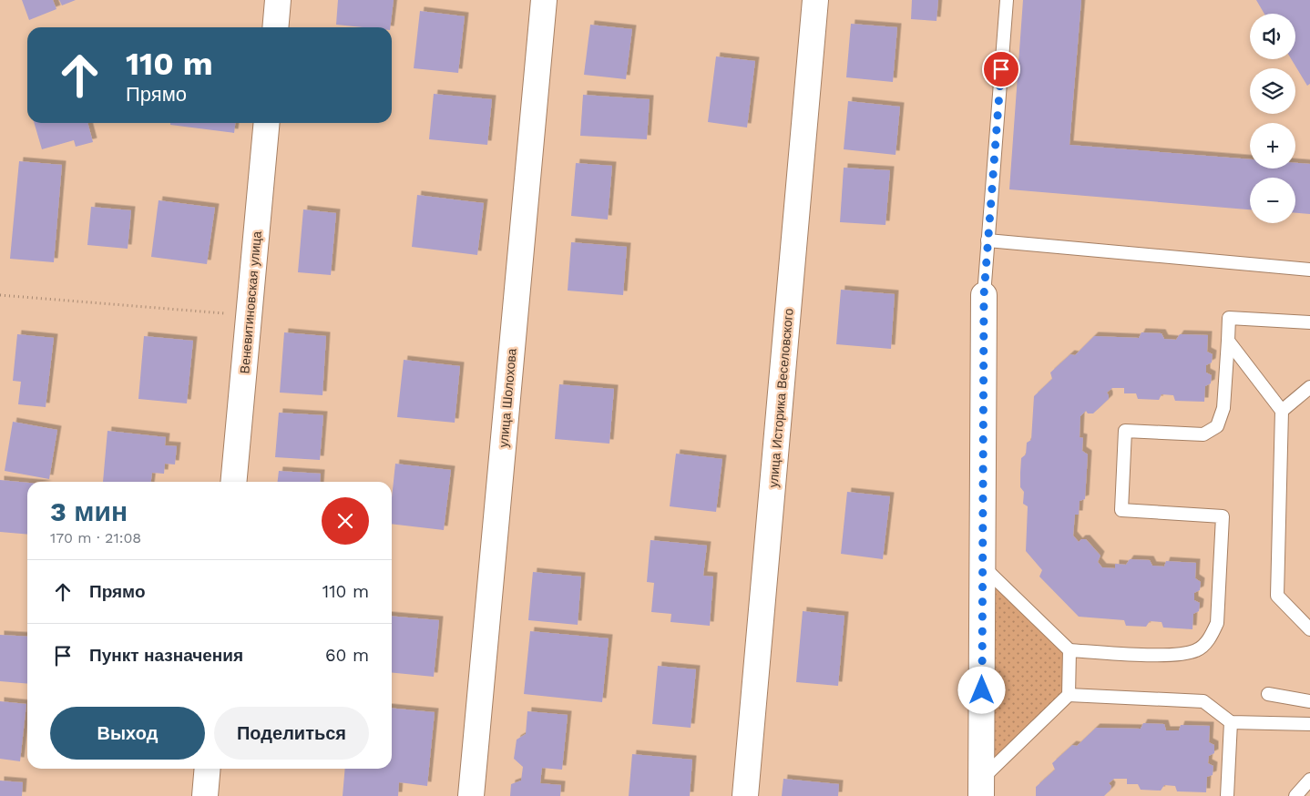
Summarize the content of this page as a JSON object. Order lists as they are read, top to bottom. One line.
{"streets":{"street":["Веневитиновская улица","улица Шолохова","улица Историка Веселовского"]},"page":{"map_buttons":["+","−"],"turn":["110 m","Прямо"],"heading":["3 мин","170 m · 21:08"],"list":[{"name":"Прямо","value":"110 m"},{"name":"Пункт назначения","value":"60 m"}],"buttons":["Выход","Поделиться"]}}
